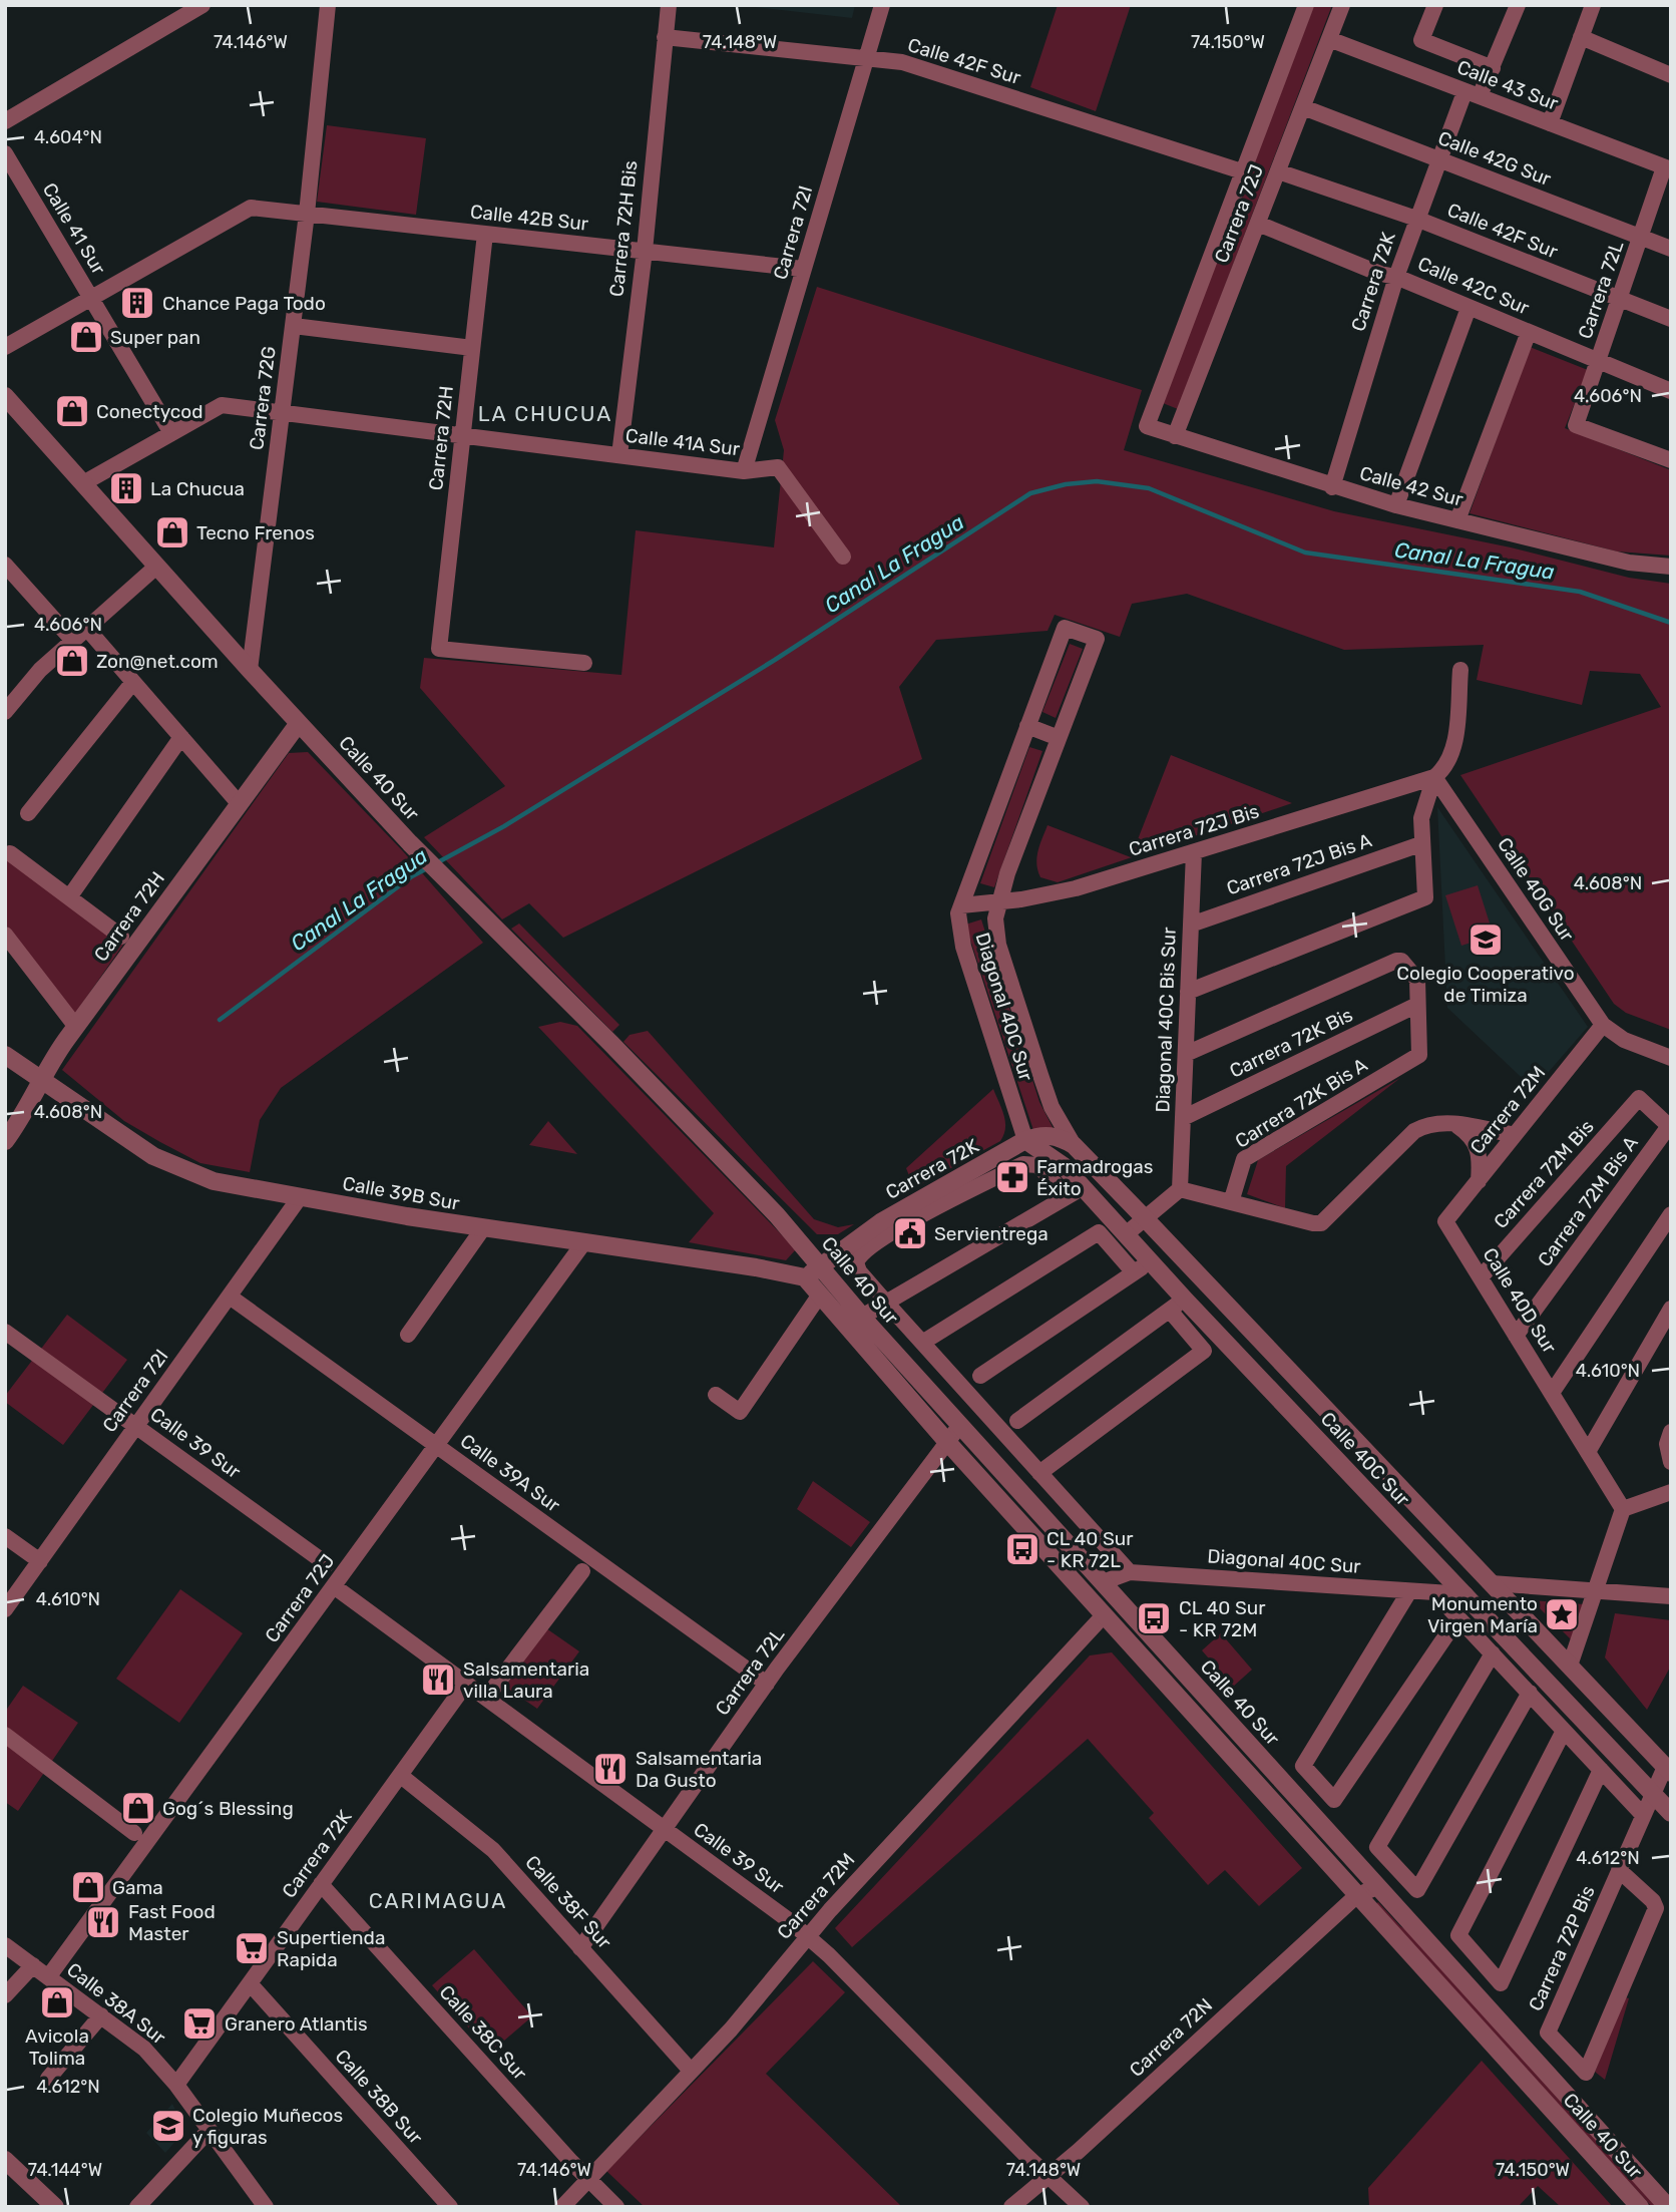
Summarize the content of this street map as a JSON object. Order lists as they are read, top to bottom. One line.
{"streets":{"street":["Calle 42F Sur","Calle 43 Sur","Calle 42G Sur","Carrera 72J","Calle 42B Sur","Calle 41 Sur","Carrera 72H Bis","Carrera 72I","Carrera 72K","Calle 42C Sur","Carrera 72L","Carrera 72G","Carrera 72H","Calle 41A Sur","Calle 42 Sur","Calle 40 Sur","Carrera 72J Bis","Carrera 72J Bis A","Calle 40G Sur","Diagonal 40C Sur","Diagonal 40C Bis Sur","Carrera 72K Bis","Carrera 72K Bis A","Carrera 72M","Carrera 72M Bis","Calle 39B Sur","Carrera 72M Bis A","Calle 40D Sur","Calle 39 Sur","Calle 40C Sur","Calle 39A Sur","Calle 38F Sur","Carrera 72P Bis","Calle 38A Sur","Calle 38C Sur","Carrera 72N","Calle 38B Sur"]},"crossings":[["Calle 42F Sur","Carrera 72J"],["Calle 42F Sur","Carrera 72H Bis"],["Calle 42F Sur","Carrera 72I"],["Calle 42F Sur","Carrera 72K"],["Calle 42F Sur","Carrera 72L"],["Calle 43 Sur","Carrera 72J"],["Calle 43 Sur","Carrera 72K"],["Calle 43 Sur","Carrera 72L"],["Calle 42G Sur","Carrera 72J"],["Calle 42G Sur","Carrera 72K"],["Calle 42G Sur","Carrera 72L"],["Carrera 72J","Calle 42C Sur"],["Carrera 72J","Calle 42 Sur"],["Carrera 72J","Calle 39B Sur"],["Carrera 72J","Calle 39 Sur"],["Carrera 72J","Calle 39A Sur"],["Carrera 72J","Calle 38A Sur"],["Calle 42B Sur","Calle 41 Sur"],["Calle 42B Sur","Carrera 72H Bis"],["Calle 42B Sur","Carrera 72I"],["Calle 42B Sur","Carrera 72G"],["Calle 42B Sur","Carrera 72H"],["Calle 41 Sur","Calle 41A Sur"],["Carrera 72H Bis","Calle 41A Sur"],["Carrera 72I","Calle 41A Sur"],["Carrera 72I","Calle 39B Sur"],["Carrera 72I","Calle 39 Sur"],["Carrera 72I","Calle 39A Sur"],["Carrera 72K","Calle 42C Sur"],["Carrera 72K","Calle 42 Sur"],["Carrera 72K","Calle 40 Sur"],["Carrera 72K","Diagonal 40C Sur"],["Carrera 72K","Calle 39B Sur"],["Carrera 72K","Calle 39 Sur"],["Carrera 72K","Calle 40C Sur"],["Carrera 72K","Calle 38F Sur"],["Carrera 72K","Calle 38A Sur"],["Carrera 72K","Calle 38C Sur"],["Carrera 72K","Calle 38B Sur"],["Calle 42C Sur","Carrera 72L"],["Carrera 72L","Calle 40 Sur"],["Carrera 72L","Calle 39 Sur"],["Carrera 72L","Calle 39A Sur"],["Carrera 72L","Calle 38F Sur"],["Carrera 72G","Calle 41A Sur"],["Carrera 72G","Calle 40 Sur"],["Carrera 72H","Calle 41A Sur"],["Carrera 72H","Calle 40 Sur"],["Carrera 72H","Calle 39B Sur"],["Calle 40 Sur","Diagonal 40C Sur"],["Calle 40 Sur","Carrera 72M"],["Calle 40 Sur","Calle 39B Sur"],["Calle 40 Sur","Carrera 72P Bis"],["Calle 40 Sur","Carrera 72N"],["Carrera 72J Bis","Calle 40G Sur"],["Carrera 72J Bis","Diagonal 40C Sur"],["Carrera 72J Bis","Diagonal 40C Bis Sur"],["Carrera 72J Bis A","Diagonal 40C Bis Sur"],["Calle 40G Sur","Carrera 72M"],["Diagonal 40C Sur","Calle 40C Sur"],["Diagonal 40C Bis Sur","Carrera 72K Bis"],["Carrera 72K Bis","Carrera 72K Bis A"],["Carrera 72M","Calle 40D Sur"],["Carrera 72M","Calle 39 Sur"],["Carrera 72M","Calle 38F Sur"],["Carrera 72M","Calle 38C Sur"],["Carrera 72M Bis","Carrera 72M Bis A"],["Carrera 72M Bis","Calle 40D Sur"],["Carrera 72M Bis A","Calle 40D Sur"],["Calle 39 Sur","Carrera 72N"],["Calle 40C Sur","Carrera 72P Bis"]],"districts":["LA CHUCUA","CARIMAGUA"],"water":["Canal La Fragua"],"places":{"building":["Chance Paga Todo","La Chucua"],"shop":["Super pan","Conectycod","Tecno Frenos","Zon@net.com","Gog´s Blessing","Gama","Avicola Tolima"],"school or university":["Colegio Cooperativo de Timiza","Colegio Muñecos y figuras"],"pharmacy":["Farmadrogas Éxito"],"public building":["Servientrega"],"bus stop":["CL 40 Sur - KR 72L","CL 40 Sur - KR 72M"],"place":["Monumento Virgen María"],"restaurant":["Salsamentaria villa Laura","Salsamentaria Da Gusto","Fast Food Master"],"supermarket":["Supertienda Rapida","Granero Atlantis"]},"coordinates":["74.146°W","74.148°W","74.150°W","4.604°N","4.606°N","4.608°N","4.610°N","4.612°N","74.144°W"]}
